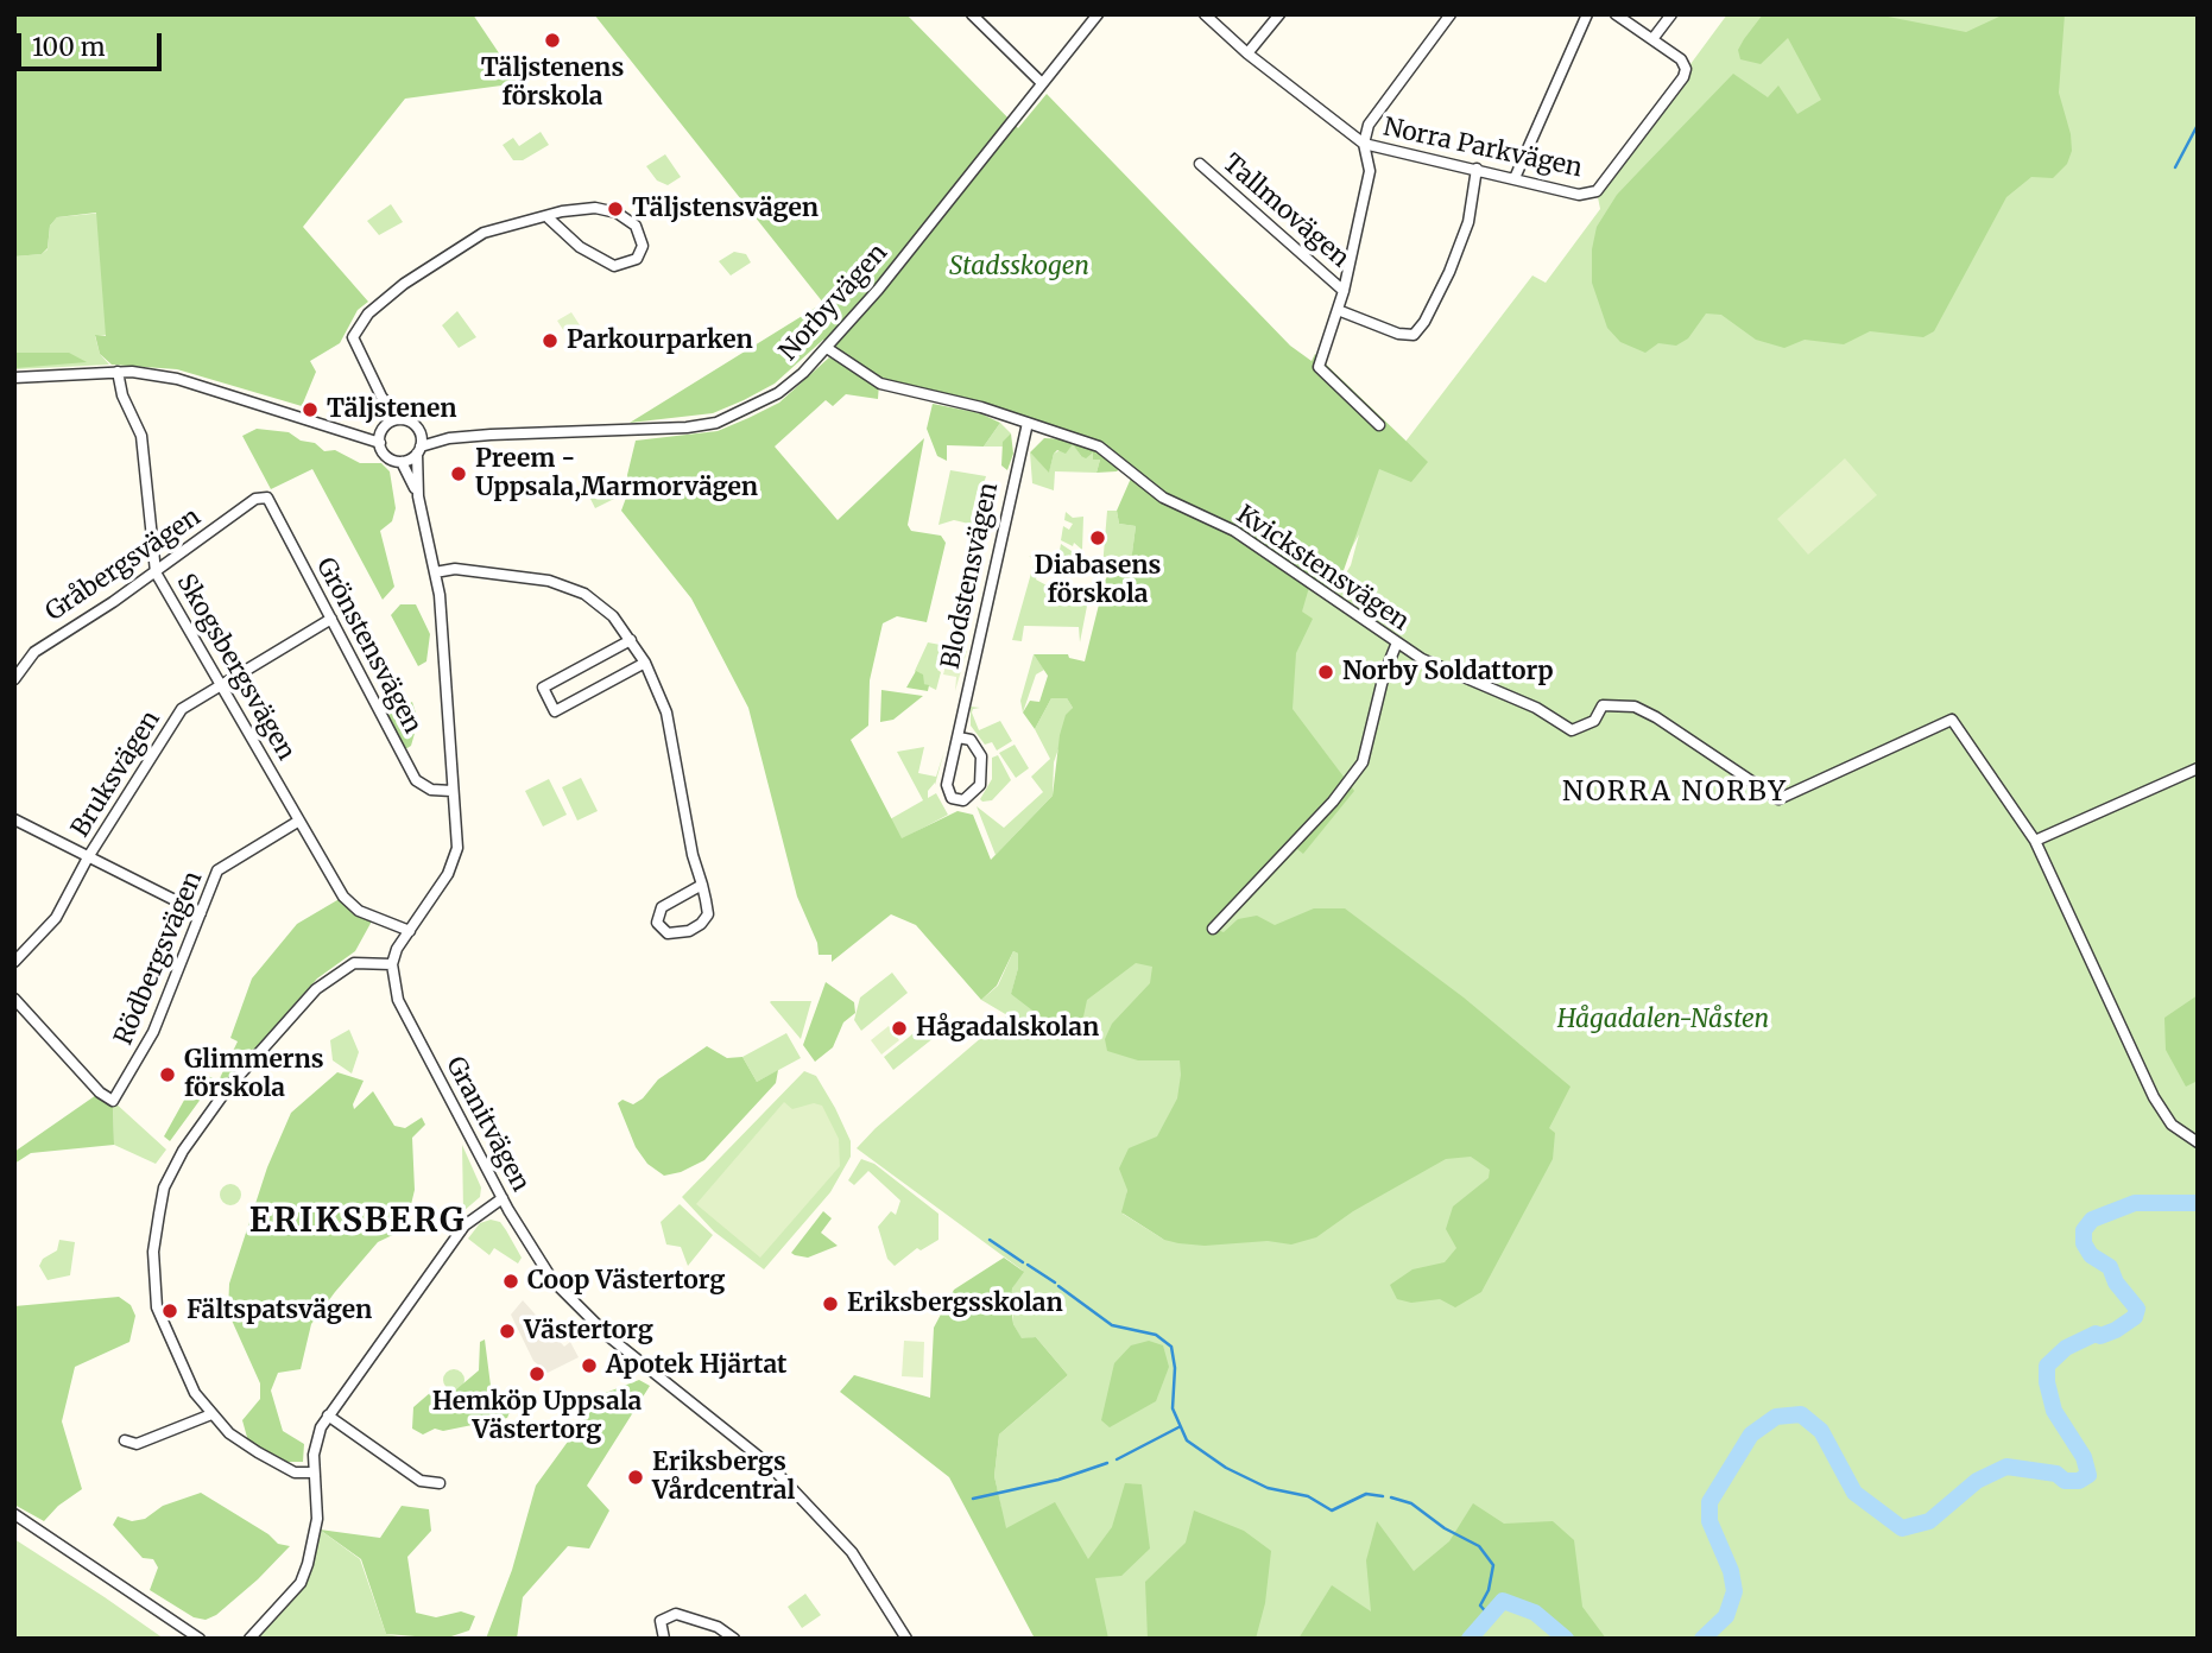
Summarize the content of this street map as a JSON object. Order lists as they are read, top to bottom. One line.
{"streets":{"street":["Norra Parkvägen","Tallmovägen","Norbyvägen","Gråbergsvägen","Kvickstensvägen","Blodstensvägen","Grönstensvägen","Skogsbergsvägen","Bruksvägen","Rödbergsvägen","Granitvägen"]},"crossings":[["Norbyvägen","Kvickstensvägen"],["Gråbergsvägen","Grönstensvägen"],["Gråbergsvägen","Skogsbergsvägen"],["Kvickstensvägen","Blodstensvägen"],["Grönstensvägen","Bruksvägen"],["Skogsbergsvägen","Bruksvägen"],["Skogsbergsvägen","Rödbergsvägen"]],"districts":["NORRA NORBY","ERIKSBERG"],"parks":["Stadsskogen","Hågadalen-Nåsten"],"places":["Täljstenens förskola","Täljstensvägen","Parkourparken","Täljstenen","Preem - Uppsala,Marmorvägen","Diabasens förskola","Norby Soldattorp","Hågadalskolan","Glimmerns förskola","Coop Västertorg","Eriksbergsskolan","Fältspatsvägen","Västertorg","Apotek Hjärtat","Hemköp Uppsala Västertorg","Eriksbergs Vårdcentral"],"scale_bar":"100 m"}
